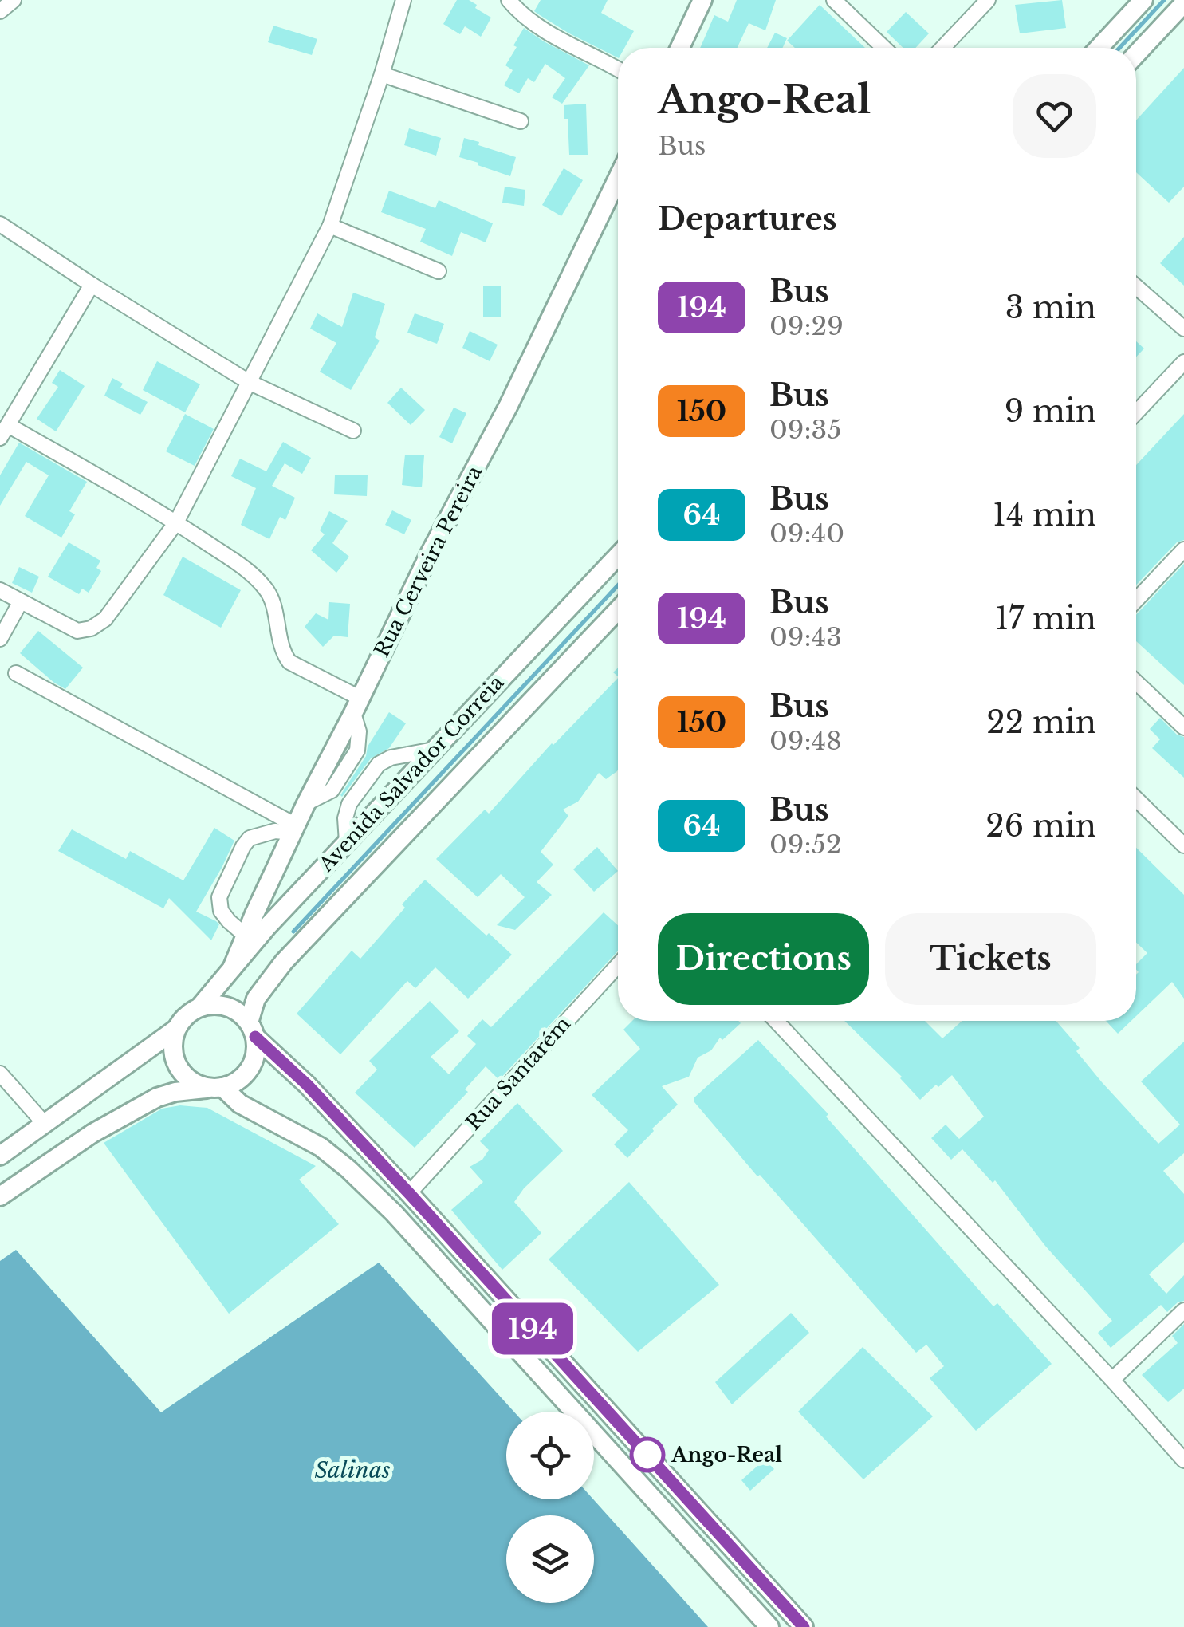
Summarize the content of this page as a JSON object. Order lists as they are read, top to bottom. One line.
{"streets":{"main road":["Rua Cerveira Pereira","Avenida Salvador Correia"],"street":["Rua Santarém"]},"crossings":[["Rua Cerveira Pereira","Avenida Salvador Correia"]],"water":["Salinas"],"places":["Ango-Real"],"lines":["bus line 194"],"page":{"on_map":"194","heading":[["Ango-Real","Bus"],"Departures"],"list":[{"mark":"194","name":"Bus","note":"09:29","value":"3 min"},{"mark":"150","name":"Bus","note":"09:35","value":"9 min"},{"mark":"64","name":"Bus","note":"09:40","value":"14 min"},{"mark":"194","name":"Bus","note":"09:43","value":"17 min"},{"mark":"150","name":"Bus","note":"09:48","value":"22 min"},{"mark":"64","name":"Bus","note":"09:52","value":"26 min"}],"buttons":["Directions","Tickets"]}}
